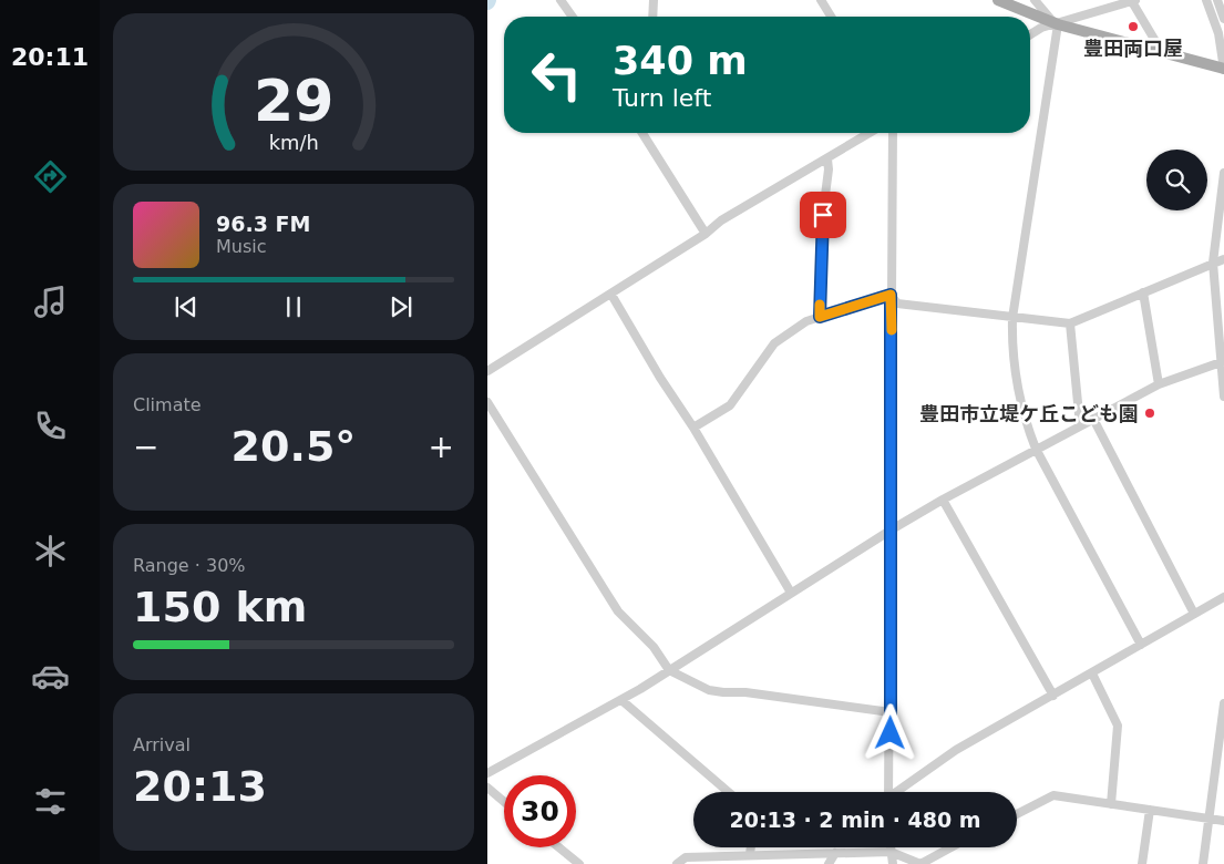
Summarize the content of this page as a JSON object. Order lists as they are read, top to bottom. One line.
{"places":["豊田両口屋","豊田市立堤ケ丘こども園"],"page":{"tabs":"20:11","turn":["340 m","Turn left"],"song":["96.3 FM","Music"],"tile":["Climate",["Range · 30%","150 km"],["Arrival","20:13"]],"heat":["−","20.5°","+"],"limit":"30","trip":"20:13 · 2 min · 480 m","gauge":["29","km/h"]}}
